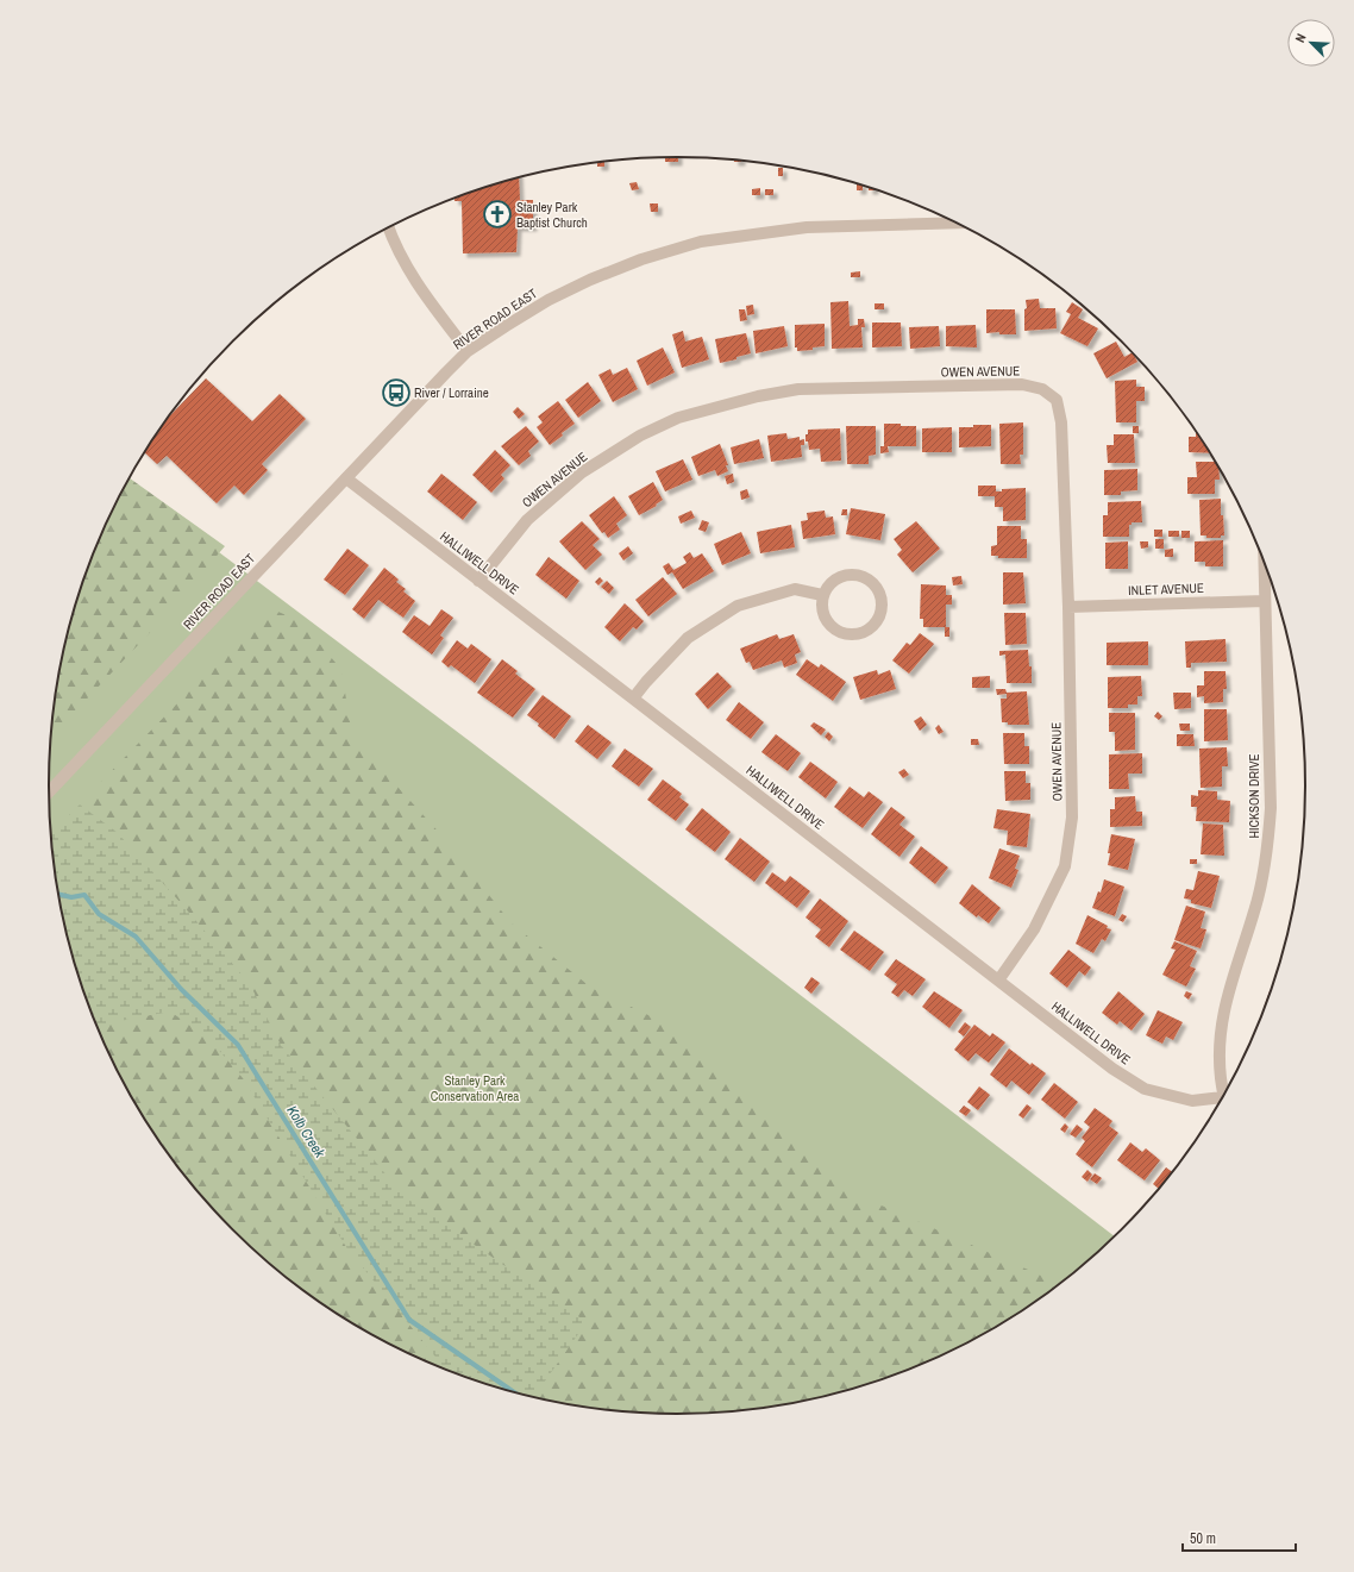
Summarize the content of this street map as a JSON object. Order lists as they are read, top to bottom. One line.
{"streets":{"street":["RIVER ROAD EAST","OWEN AVENUE","HALLIWELL DRIVE","INLET AVENUE","HICKSON DRIVE"]},"crossings":[["RIVER ROAD EAST","HALLIWELL DRIVE"],["OWEN AVENUE","HALLIWELL DRIVE"],["OWEN AVENUE","INLET AVENUE"],["INLET AVENUE","HICKSON DRIVE"]],"water":["Kolb Creek"],"parks":["Stanley Park Conservation Area"],"places":{"church":["Stanley Park Baptist Church"],"bus stop":["River / Lorraine"]},"scale_bar":"50 m","north":"top left"}
